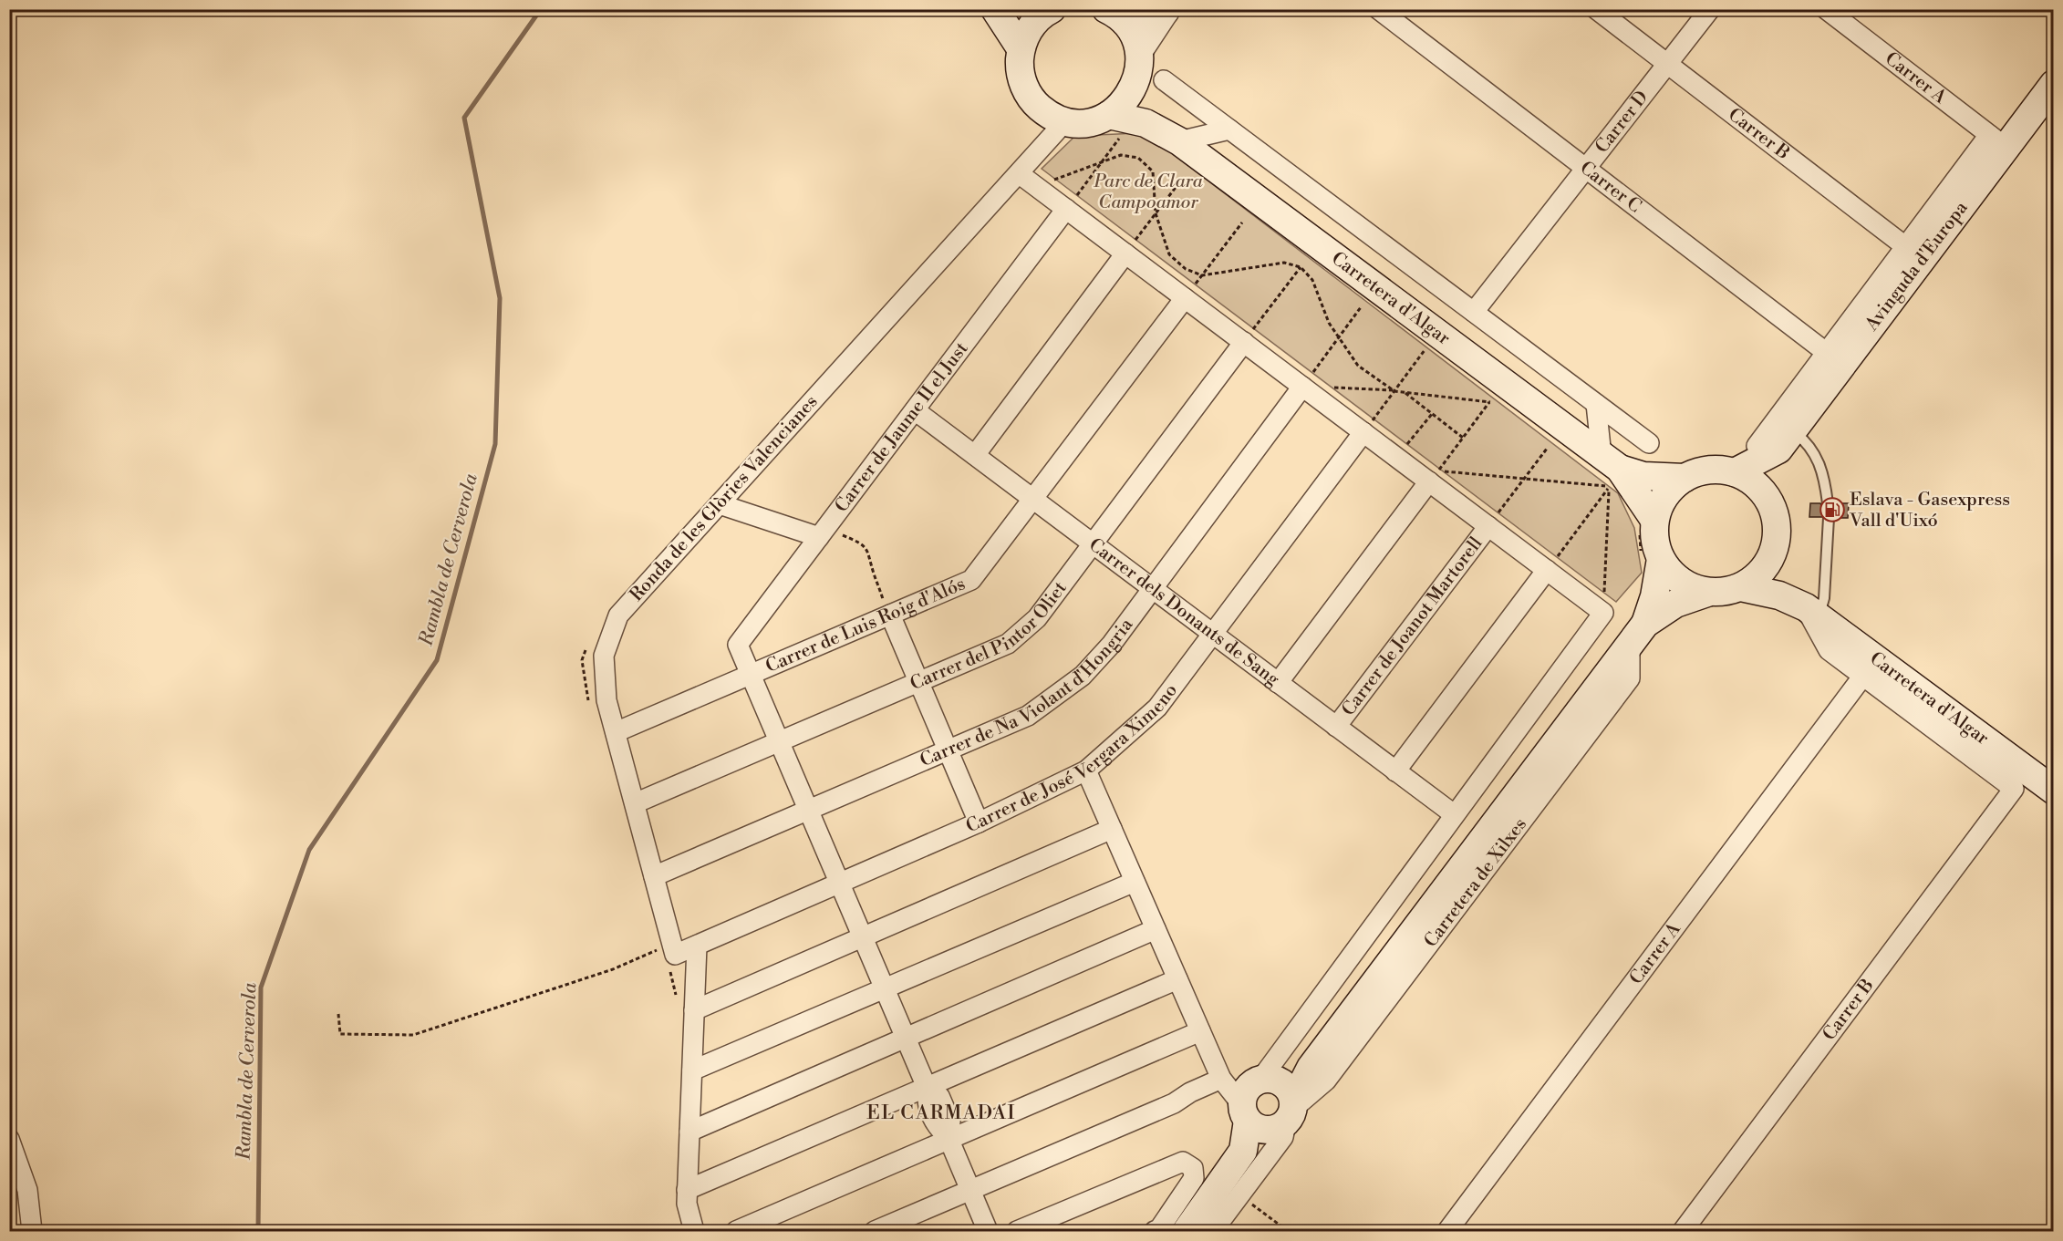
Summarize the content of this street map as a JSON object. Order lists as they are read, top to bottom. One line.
{"streets":{"main road":["Avinguda d'Europa","Carretera d'Algar","Carretera de Xilxes"],"street":["Carrer A","Carrer D","Carrer B","Carrer C","Carrer de Jaume II el Just","Ronda de les Glòries Valencianes","Carrer dels Donants de Sang","Carrer de Luis Roig d'Alós","Carrer de Joanot Martorell","Carrer del Pintor Oliet","Carrer de Na Violant d'Hongria","Carrer de José Vergara Ximeno"]},"crossings":[["Carrer A","Avinguda d'Europa"],["Carrer A","Carretera d'Algar"],["Carrer D","Carrer B"],["Carrer D","Carrer C"],["Carrer B","Avinguda d'Europa"],["Carrer B","Carretera d'Algar"],["Carrer C","Avinguda d'Europa"],["Avinguda d'Europa","Carretera d'Algar"],["Avinguda d'Europa","Carretera de Xilxes"],["Carretera d'Algar","Carretera de Xilxes"],["Carrer de Jaume II el Just","Carrer dels Donants de Sang"],["Carrer de Jaume II el Just","Carrer de Luis Roig d'Alós"],["Ronda de les Glòries Valencianes","Carrer de Luis Roig d'Alós"],["Ronda de les Glòries Valencianes","Carrer del Pintor Oliet"],["Ronda de les Glòries Valencianes","Carrer de Na Violant d'Hongria"],["Ronda de les Glòries Valencianes","Carrer de José Vergara Ximeno"],["Carrer dels Donants de Sang","Carrer de Luis Roig d'Alós"],["Carrer dels Donants de Sang","Carrer de Joanot Martorell"],["Carrer dels Donants de Sang","Carrer del Pintor Oliet"],["Carrer dels Donants de Sang","Carrer de Na Violant d'Hongria"],["Carrer dels Donants de Sang","Carrer de José Vergara Ximeno"],["Carrer dels Donants de Sang","Carretera de Xilxes"]],"districts":["EL CARMADAI"],"water":["Rambla de Cerverola"],"parks":["Parc de Clara Campoamor"],"places":{"fuel station":["Eslava - Gasexpress Vall d'Uixó"]}}
